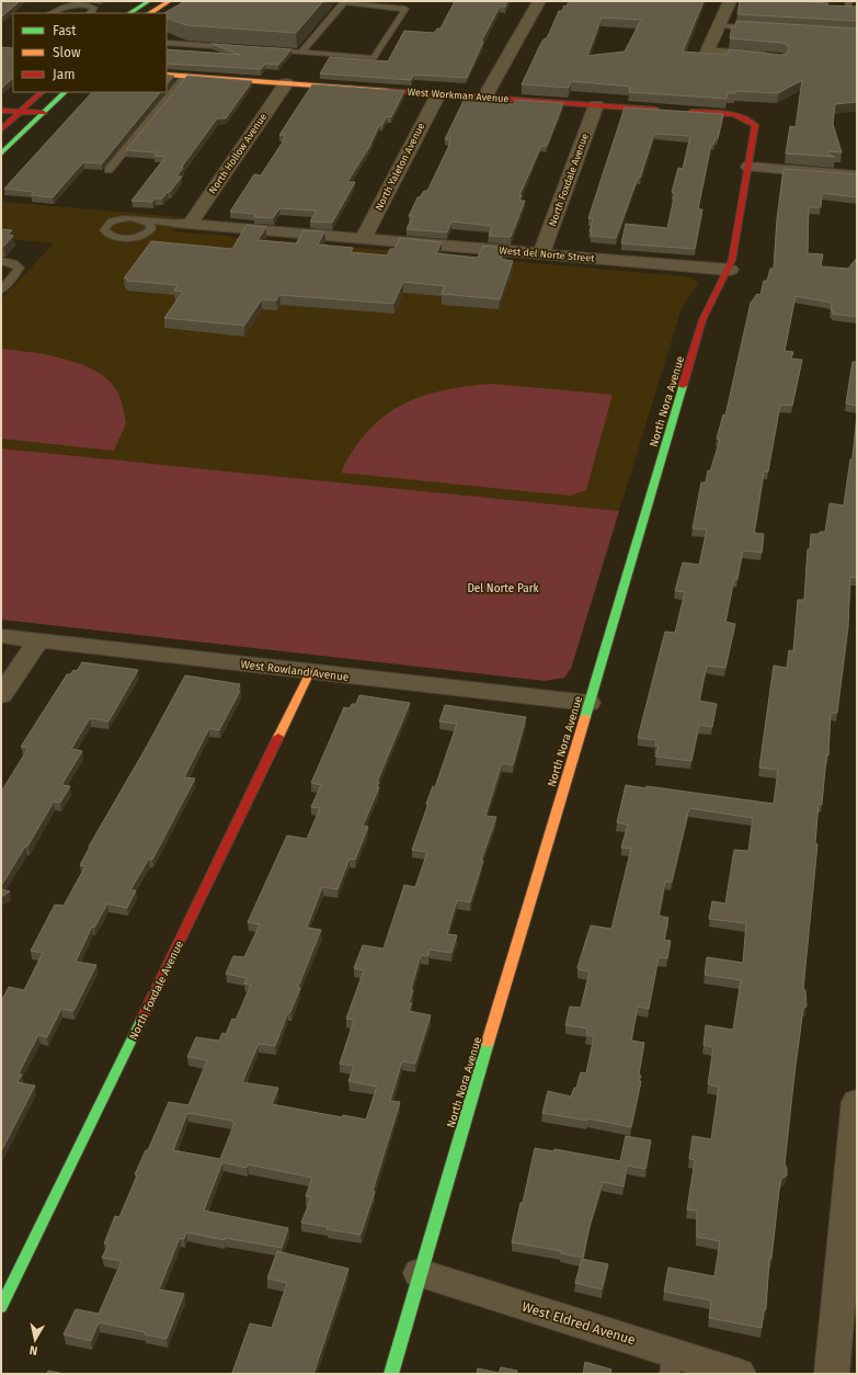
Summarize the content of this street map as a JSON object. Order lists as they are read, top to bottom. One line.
{"streets":{"street":["West Workman Avenue","North Hollow Avenue","North Yaleton Avenue","North Foxdale Avenue","West del Norte Street","North Nora Avenue","West Rowland Avenue","West Eldred Avenue"]},"crossings":[["West Workman Avenue","North Hollow Avenue"],["West Workman Avenue","North Yaleton Avenue"],["West Workman Avenue","North Foxdale Avenue"],["West Workman Avenue","North Nora Avenue"],["North Hollow Avenue","West del Norte Street"],["North Yaleton Avenue","West del Norte Street"],["North Foxdale Avenue","West del Norte Street"],["North Foxdale Avenue","West Rowland Avenue"],["West del Norte Street","North Nora Avenue"],["North Nora Avenue","West Rowland Avenue"],["North Nora Avenue","West Eldred Avenue"]],"parks":["Del Norte Park"],"legend":["Fast","Slow","Jam"],"north":"bottom"}
